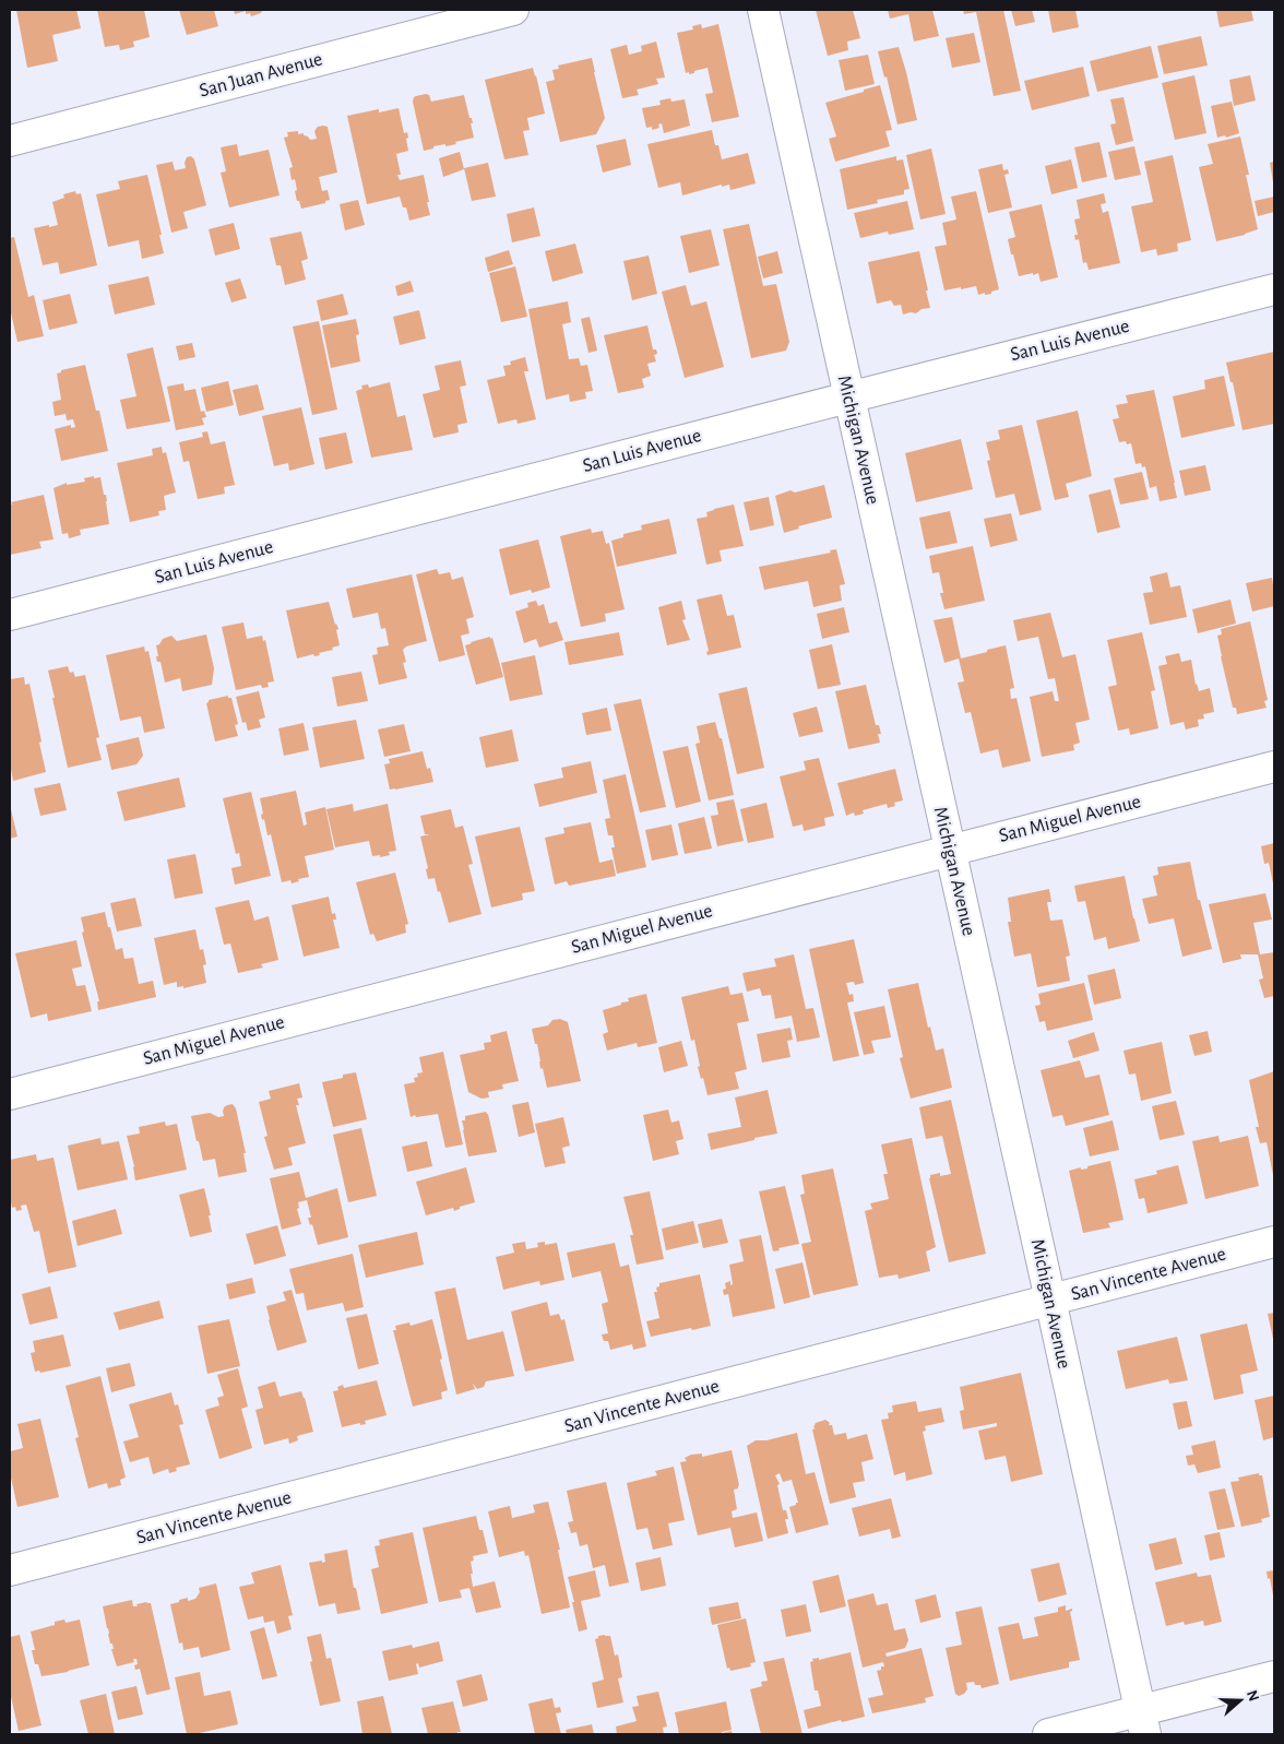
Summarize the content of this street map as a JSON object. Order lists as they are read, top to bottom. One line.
{"streets":{"street":["San Juan Avenue","San Luis Avenue","Michigan Avenue","San Miguel Avenue","San Vincente Avenue"]},"crossings":[["San Luis Avenue","Michigan Avenue"],["Michigan Avenue","San Miguel Avenue"],["Michigan Avenue","San Vincente Avenue"]],"north":"right"}
